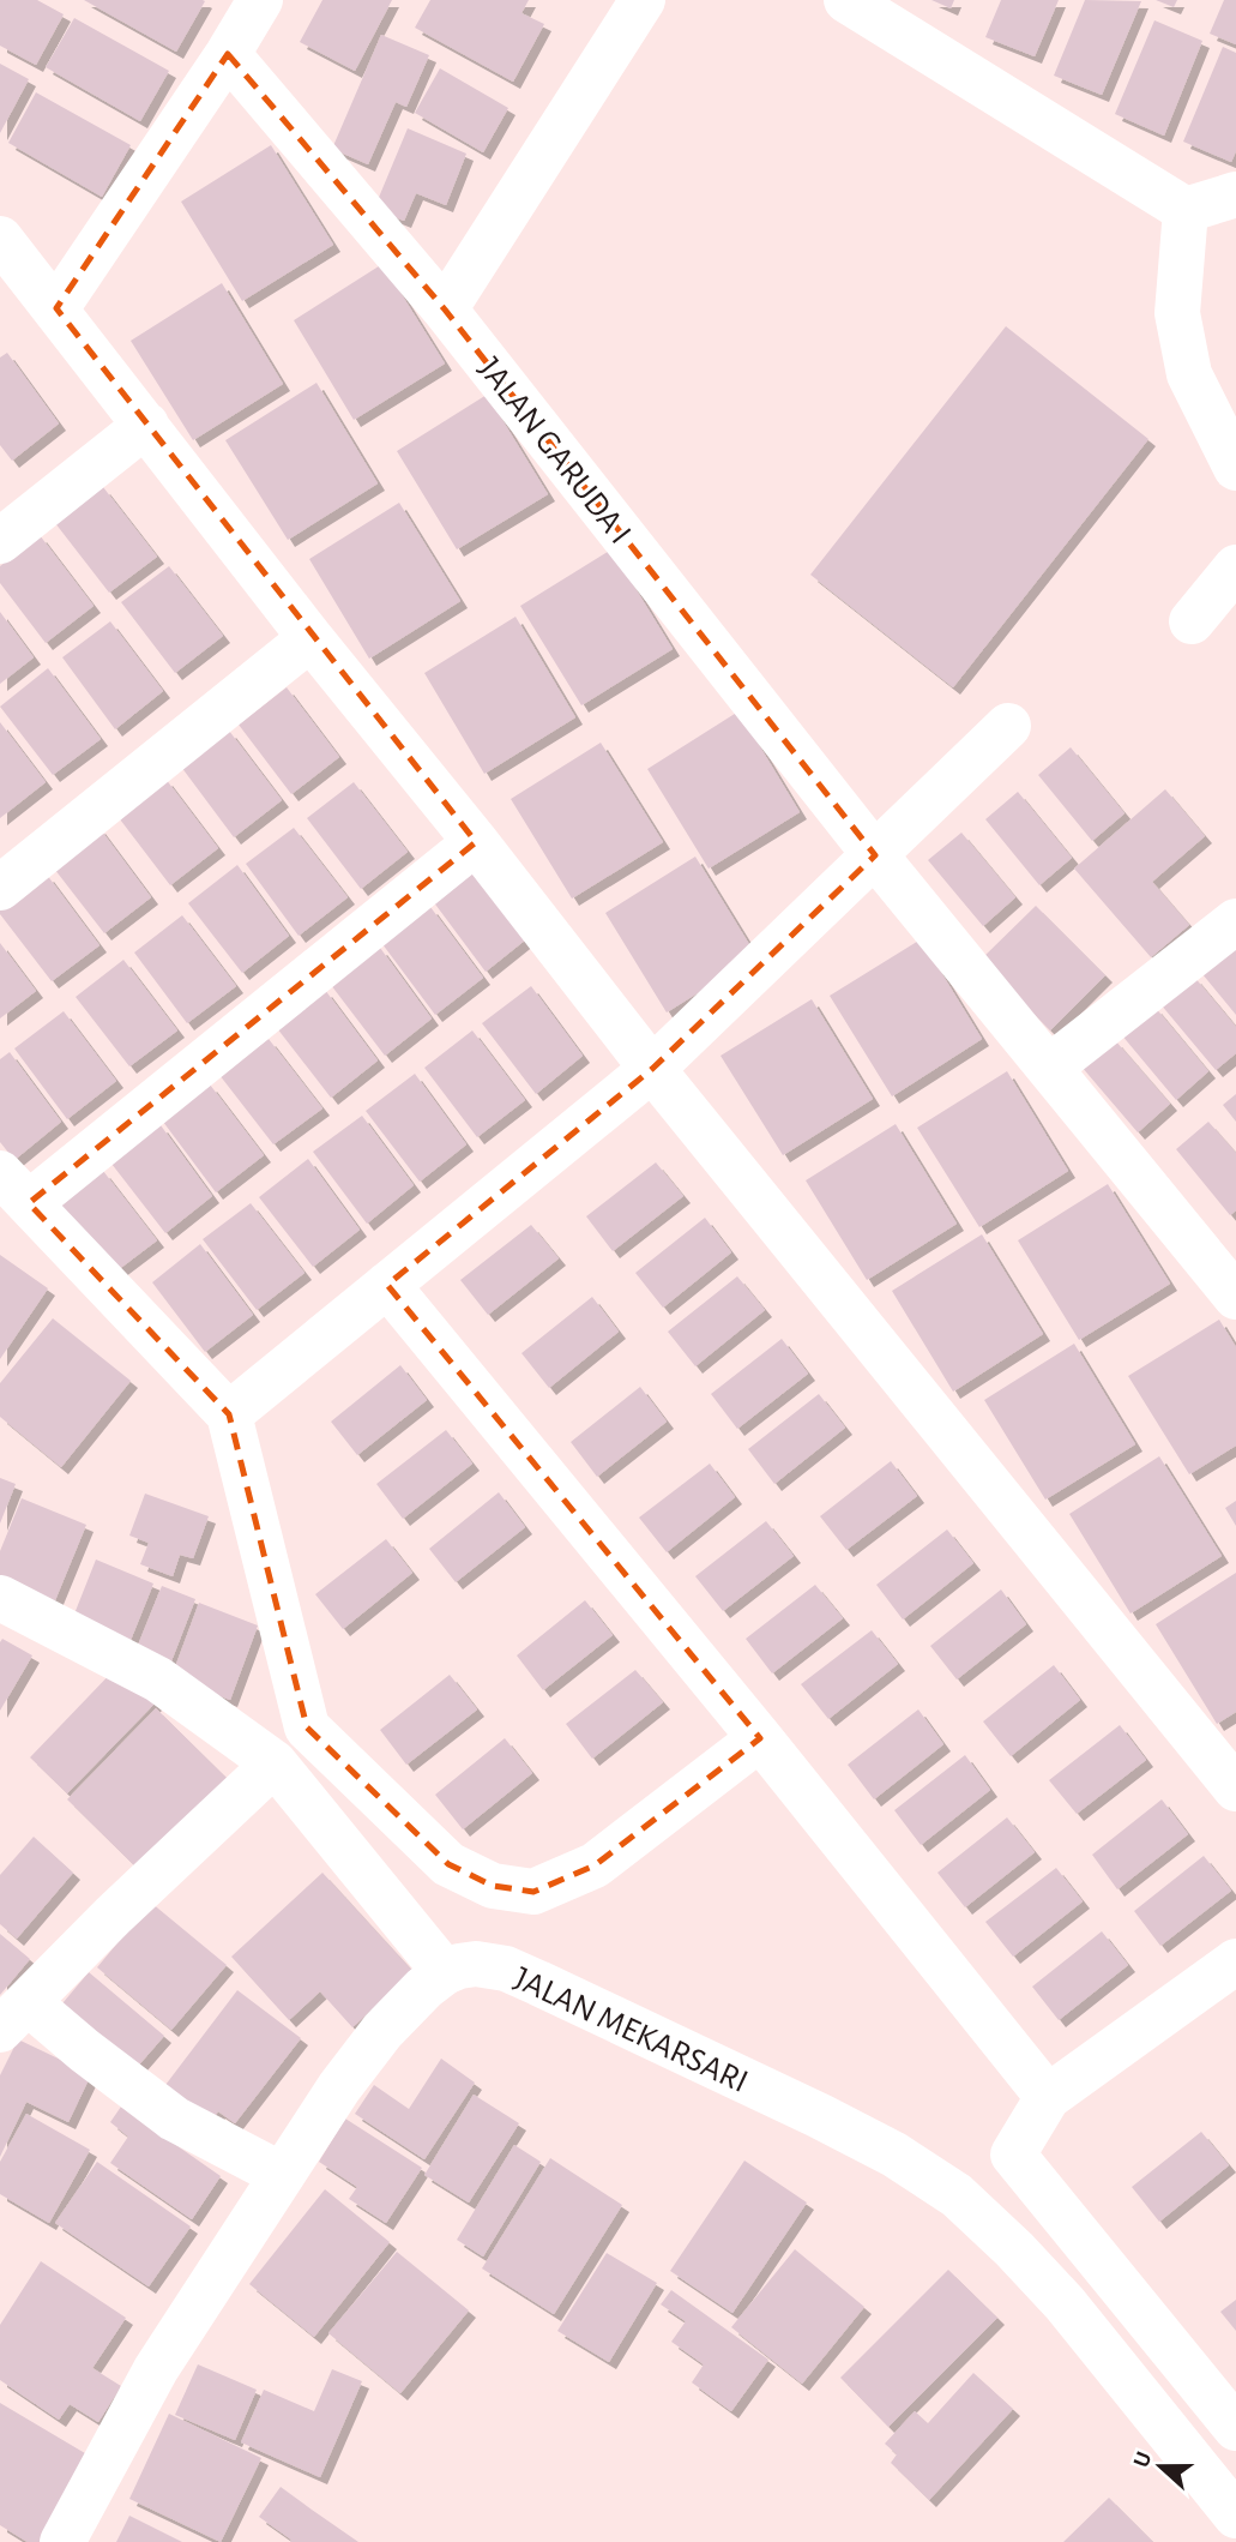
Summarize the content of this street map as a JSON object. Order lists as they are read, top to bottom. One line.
{"streets":{"street":["JALAN GARUDA I","JALAN MEKARSARI"]},"north":"left"}
